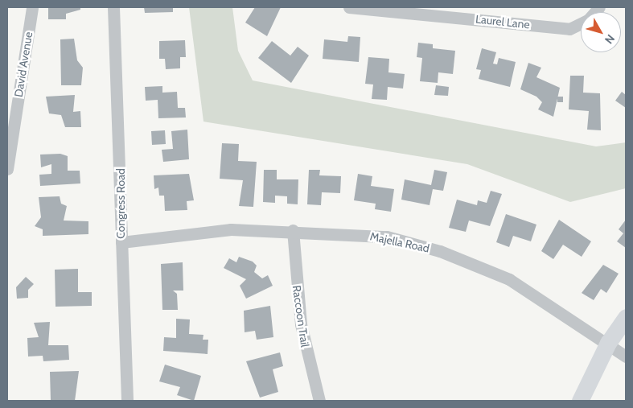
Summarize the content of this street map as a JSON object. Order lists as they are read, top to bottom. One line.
{"streets":{"street":["Laurel Lane","David Avenue","Congress Road","Majella Road","Raccoon Trail"]},"crossings":[["Congress Road","Majella Road"],["Majella Road","Raccoon Trail"]],"north":"bottom right"}
